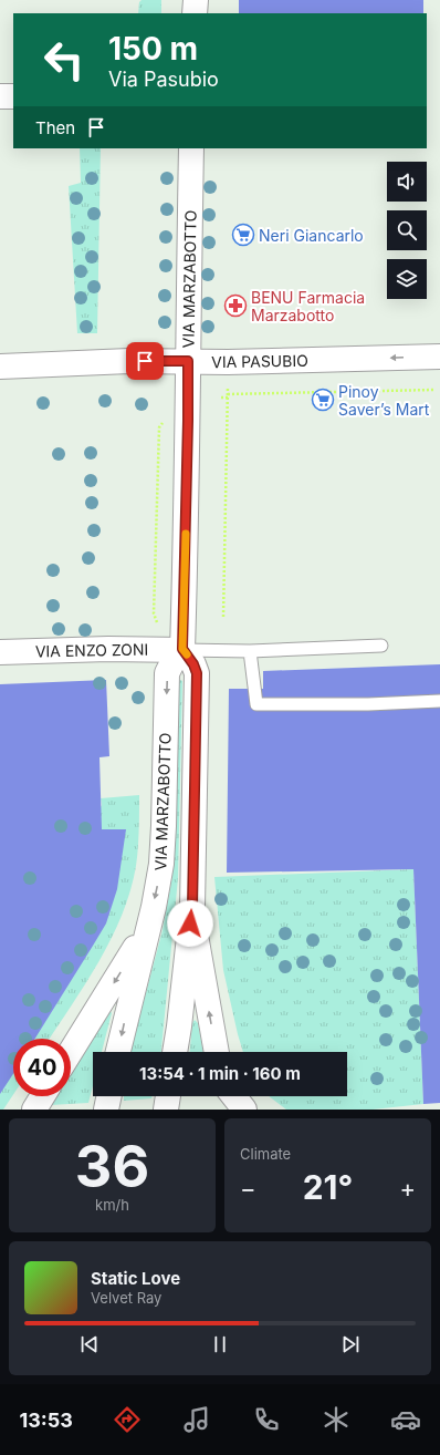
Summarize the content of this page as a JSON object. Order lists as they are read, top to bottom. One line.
{"streets":{"street":["VIA MARZABOTTO","VIA PASUBIO","VIA ENZO ZONI"]},"crossings":[["VIA MARZABOTTO","VIA PASUBIO"],["VIA MARZABOTTO","VIA ENZO ZONI"]],"one_way":["VIA PASUBIO"],"places":{"supermarket":["Neri Giancarlo","Pinoy Saver’s Mart"],"pharmacy":["BENU Farmacia Marzabotto"]},"page":{"turn":["150 m","Via Pasubio"],"then":"Then","limit":"40","trip":"13:54 · 1 min · 160 m","tile":[["36","km/h"],"Climate"],"heat":["−","21°","+"],"song":["Static Love","Velvet Ray"],"tabs":"13:53"}}
